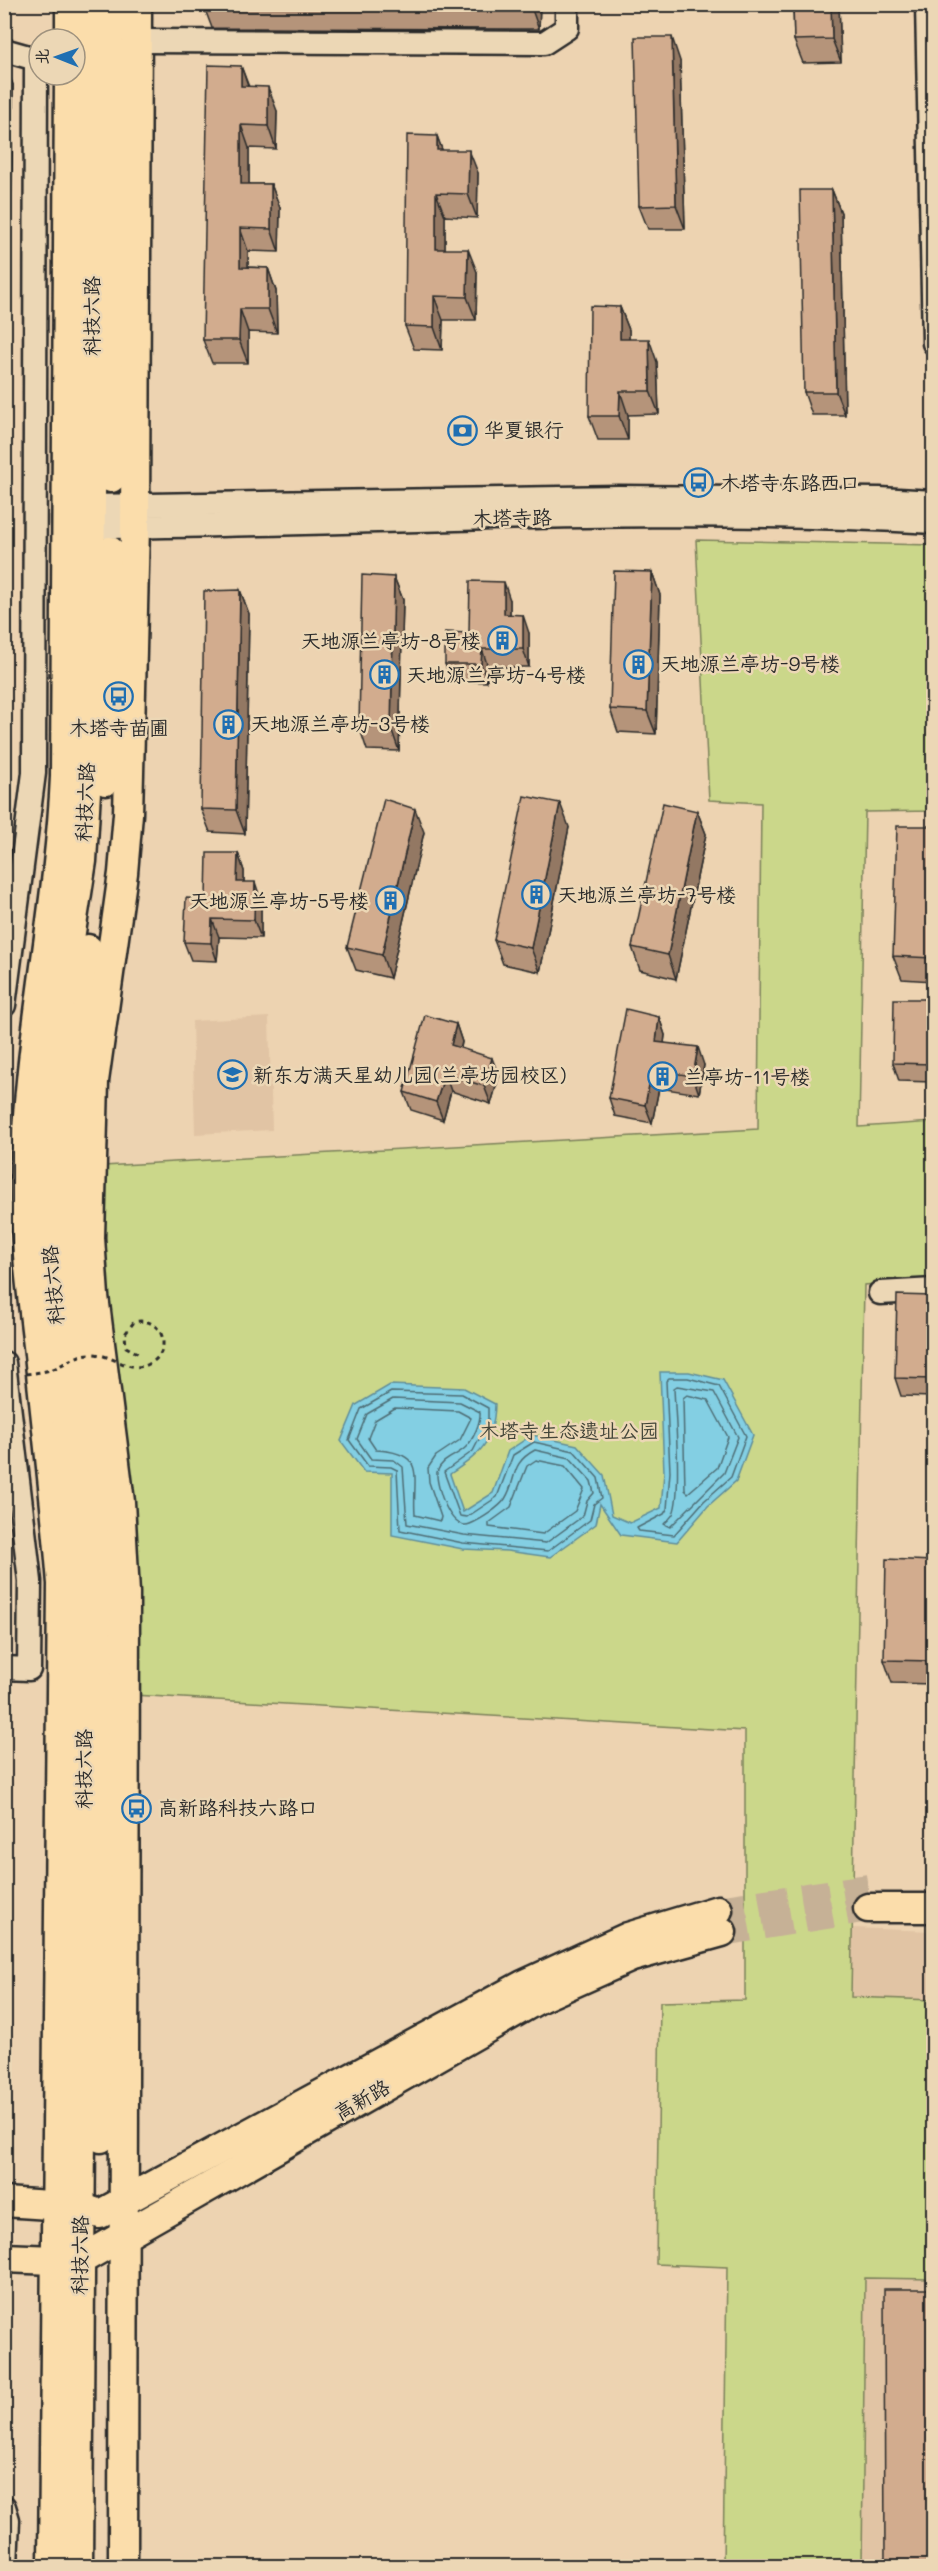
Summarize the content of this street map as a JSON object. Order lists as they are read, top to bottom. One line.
{"streets":{"main road":["科技六路","高新路"],"street":["木塔寺路"]},"crossings":[["科技六路","木塔寺路"],["科技六路","高新路"]],"parks":["木塔寺生态遗址公园"],"places":{"bank":["华夏银行"],"bus stop":["木塔寺东路西口","木塔寺苗圃","高新路科技六路口"],"building":["天地源兰亭坊-8号楼","天地源兰亭坊-9号楼","天地源兰亭坊-4号楼","天地源兰亭坊-3号楼","天地源兰亭坊-7号楼","天地源兰亭坊-5号楼","兰亭坊-11号楼"],"school or university":["新东方满天星幼儿园(兰亭坊园校区)"]},"north":"left"}
